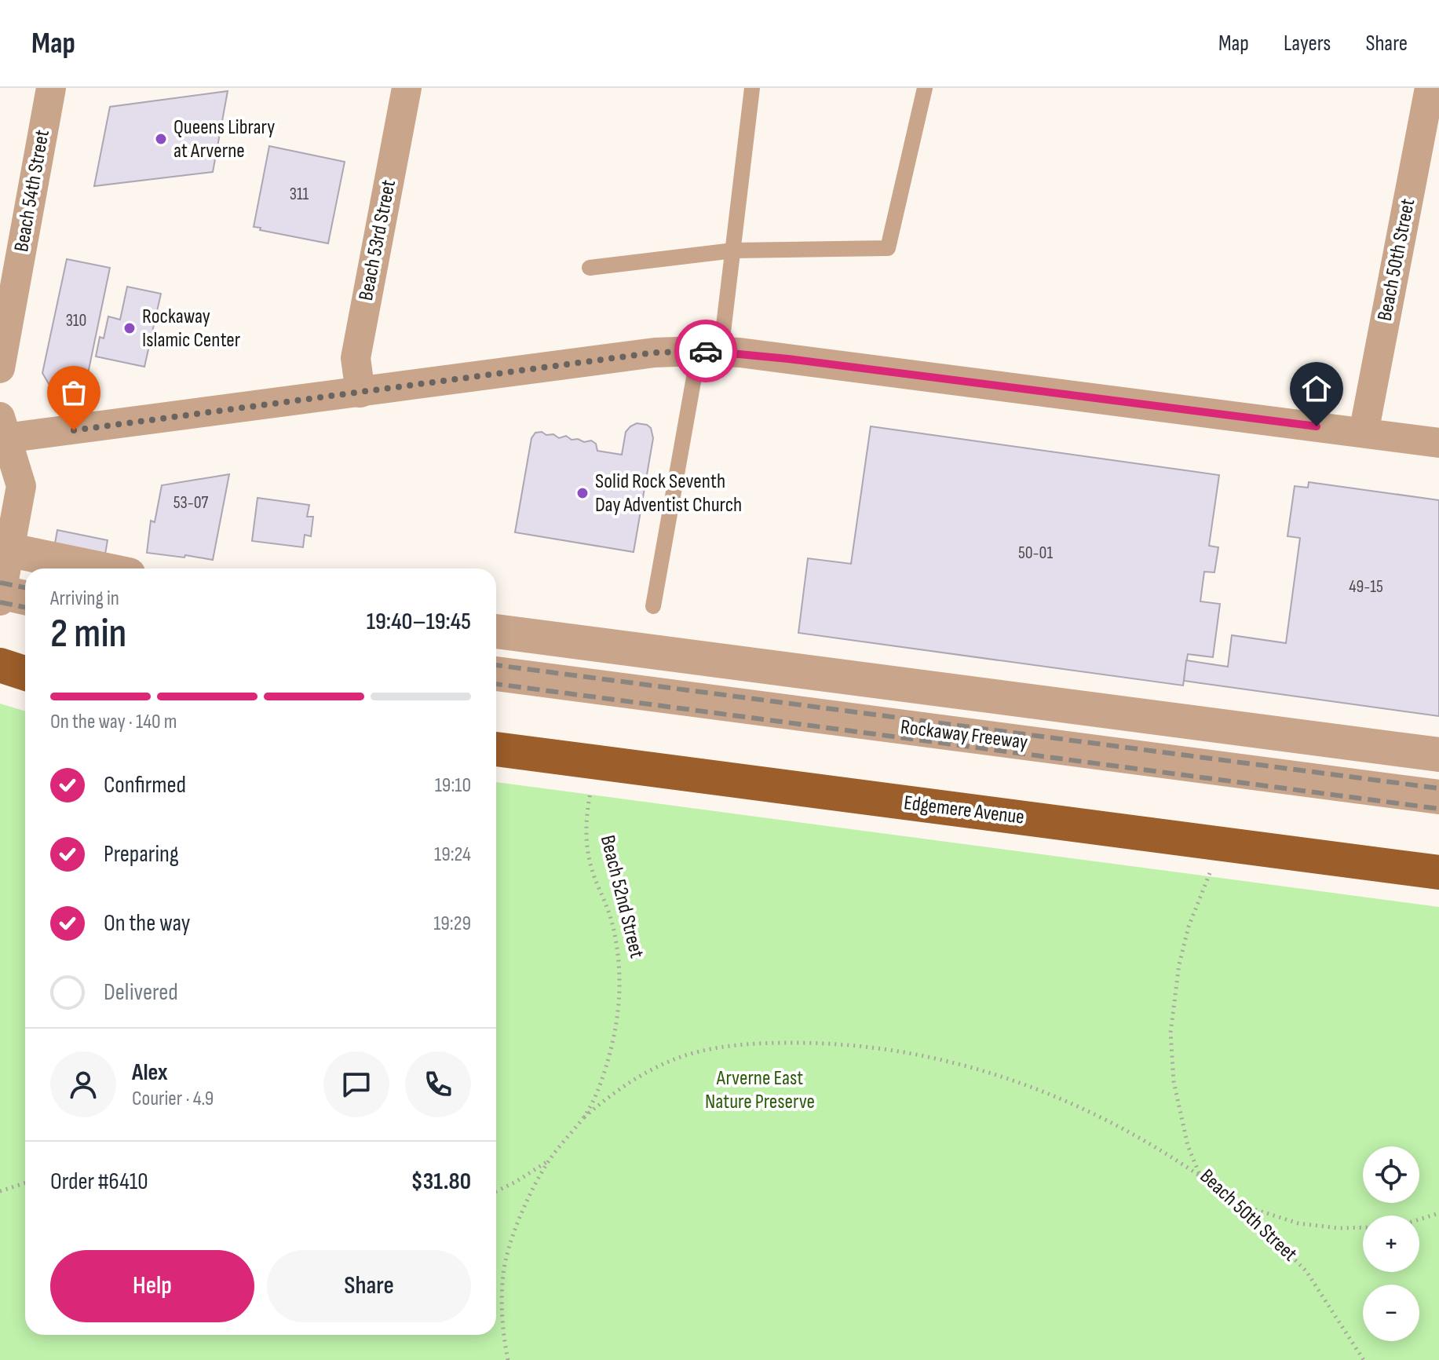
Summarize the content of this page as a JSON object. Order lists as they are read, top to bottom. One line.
{"streets":{"main road":["Edgemere Avenue"],"street":["Beach 54th Street","Beach 53rd Street","Beach 50th Street","Rockaway Freeway"],"path":["Beach 52nd Street"]},"parks":["Arverne East Nature Preserve"],"places":["Queens Library at Arverne","Rockaway Islamic Center","Solid Rock Seventh Day Adventist Church"],"house_numbers":["311","310","53-07","50-01","49-15"],"page":{"header":"Map","nav":["Map","Layers","Share"],"heading":["2 min","Arriving in","19:40–19:45"],"panel":["Alex","Courier · 4.9","Order #6410","$31.80"],"bar":"On the way · 140 m","list":[["Confirmed","19:10"],["Preparing","19:24"],["On the way","19:29"],"Delivered"],"map_buttons":["+","−"],"buttons":["Help","Share"]}}
